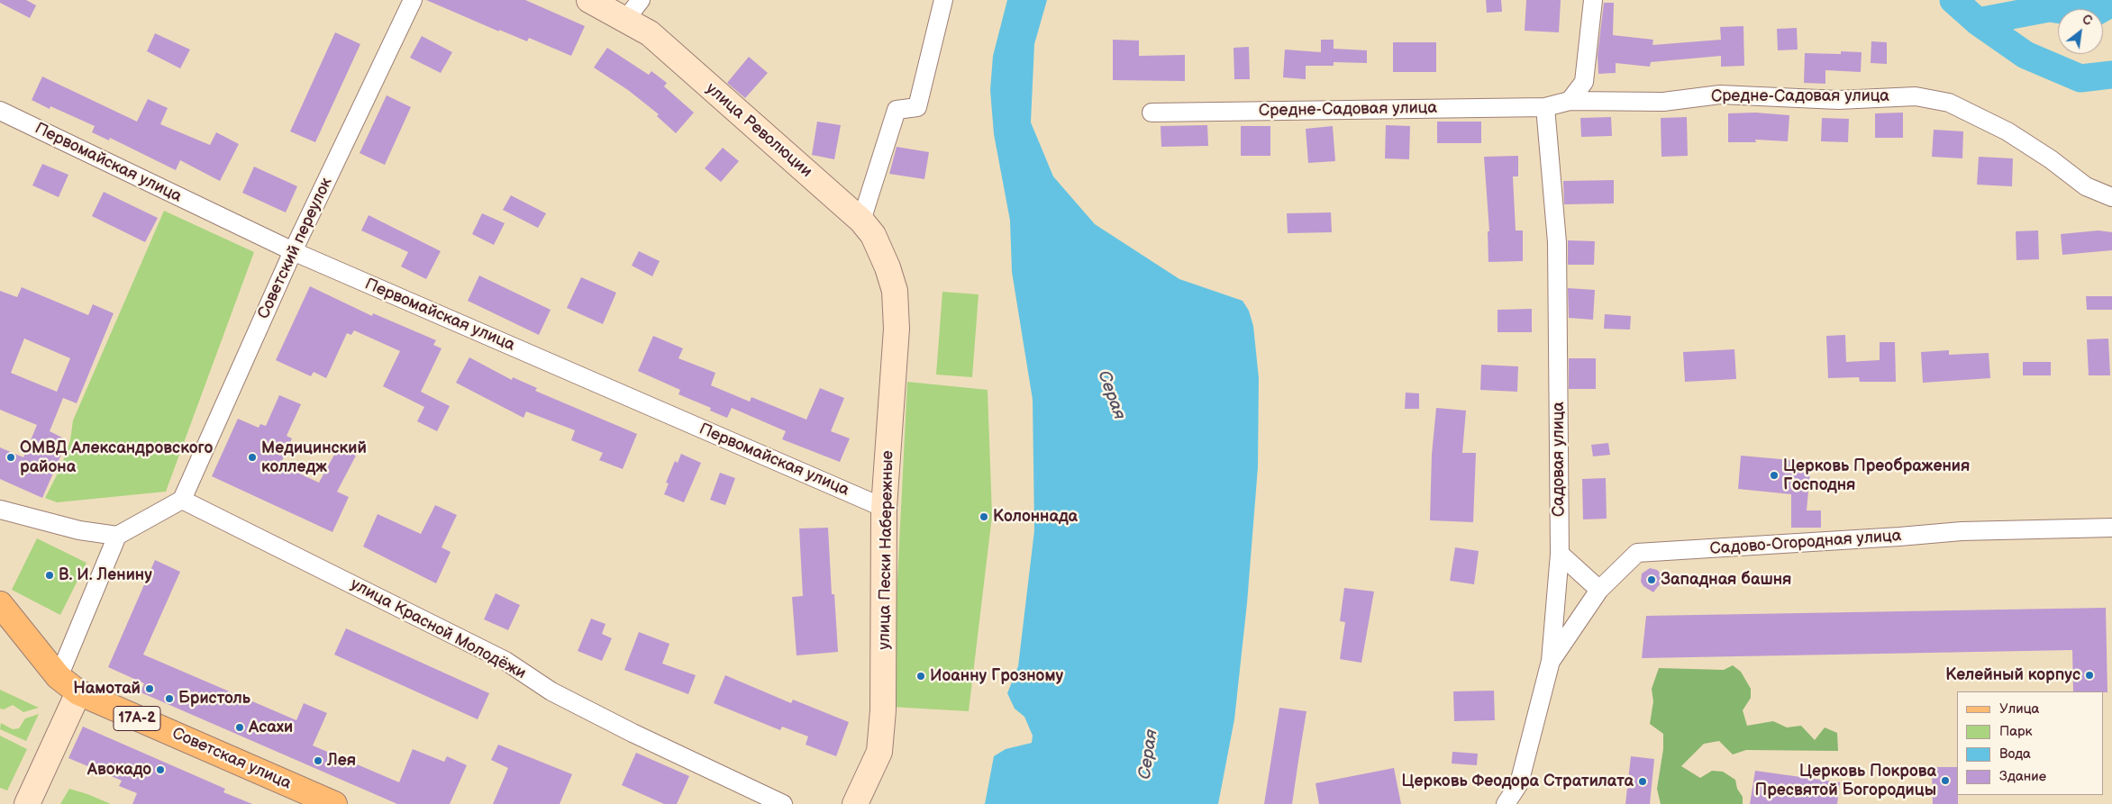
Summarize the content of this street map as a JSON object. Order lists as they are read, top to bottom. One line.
{"streets":{"main road":["улица Революции","улица Пески Набережные","17А-2","Советская улица"],"street":["Средне-Садовая улица","Первомайская улица","Советский переулок","Садовая улица","Садово-Огородная улица","улица Красной Молодёжи"]},"crossings":[["Средне-Садовая улица","Садовая улица"],["улица Революции","улица Пески Набережные"],["Первомайская улица","Советский переулок"],["Первомайская улица","улица Пески Набережные"],["Советский переулок","улица Красной Молодёжи"],["Садовая улица","Садово-Огородная улица"],["17А-2","Советская улица"]],"water":["Серая"],"places":["ОМВД Александровского района","Медицинский колледж","Церковь Преображения Господня","Колоннада","В. И. Ленину","Западная башня","Келейный корпус","Иоанну Грозному","Намотай","Бристоль","Асахи","Лея","Авокадо","Церковь Покрова Пресвятой Богородицы","Церковь Феодора Стратилата"],"legend":["Улица","Парк","Вода","Здание"],"north":"top right"}
